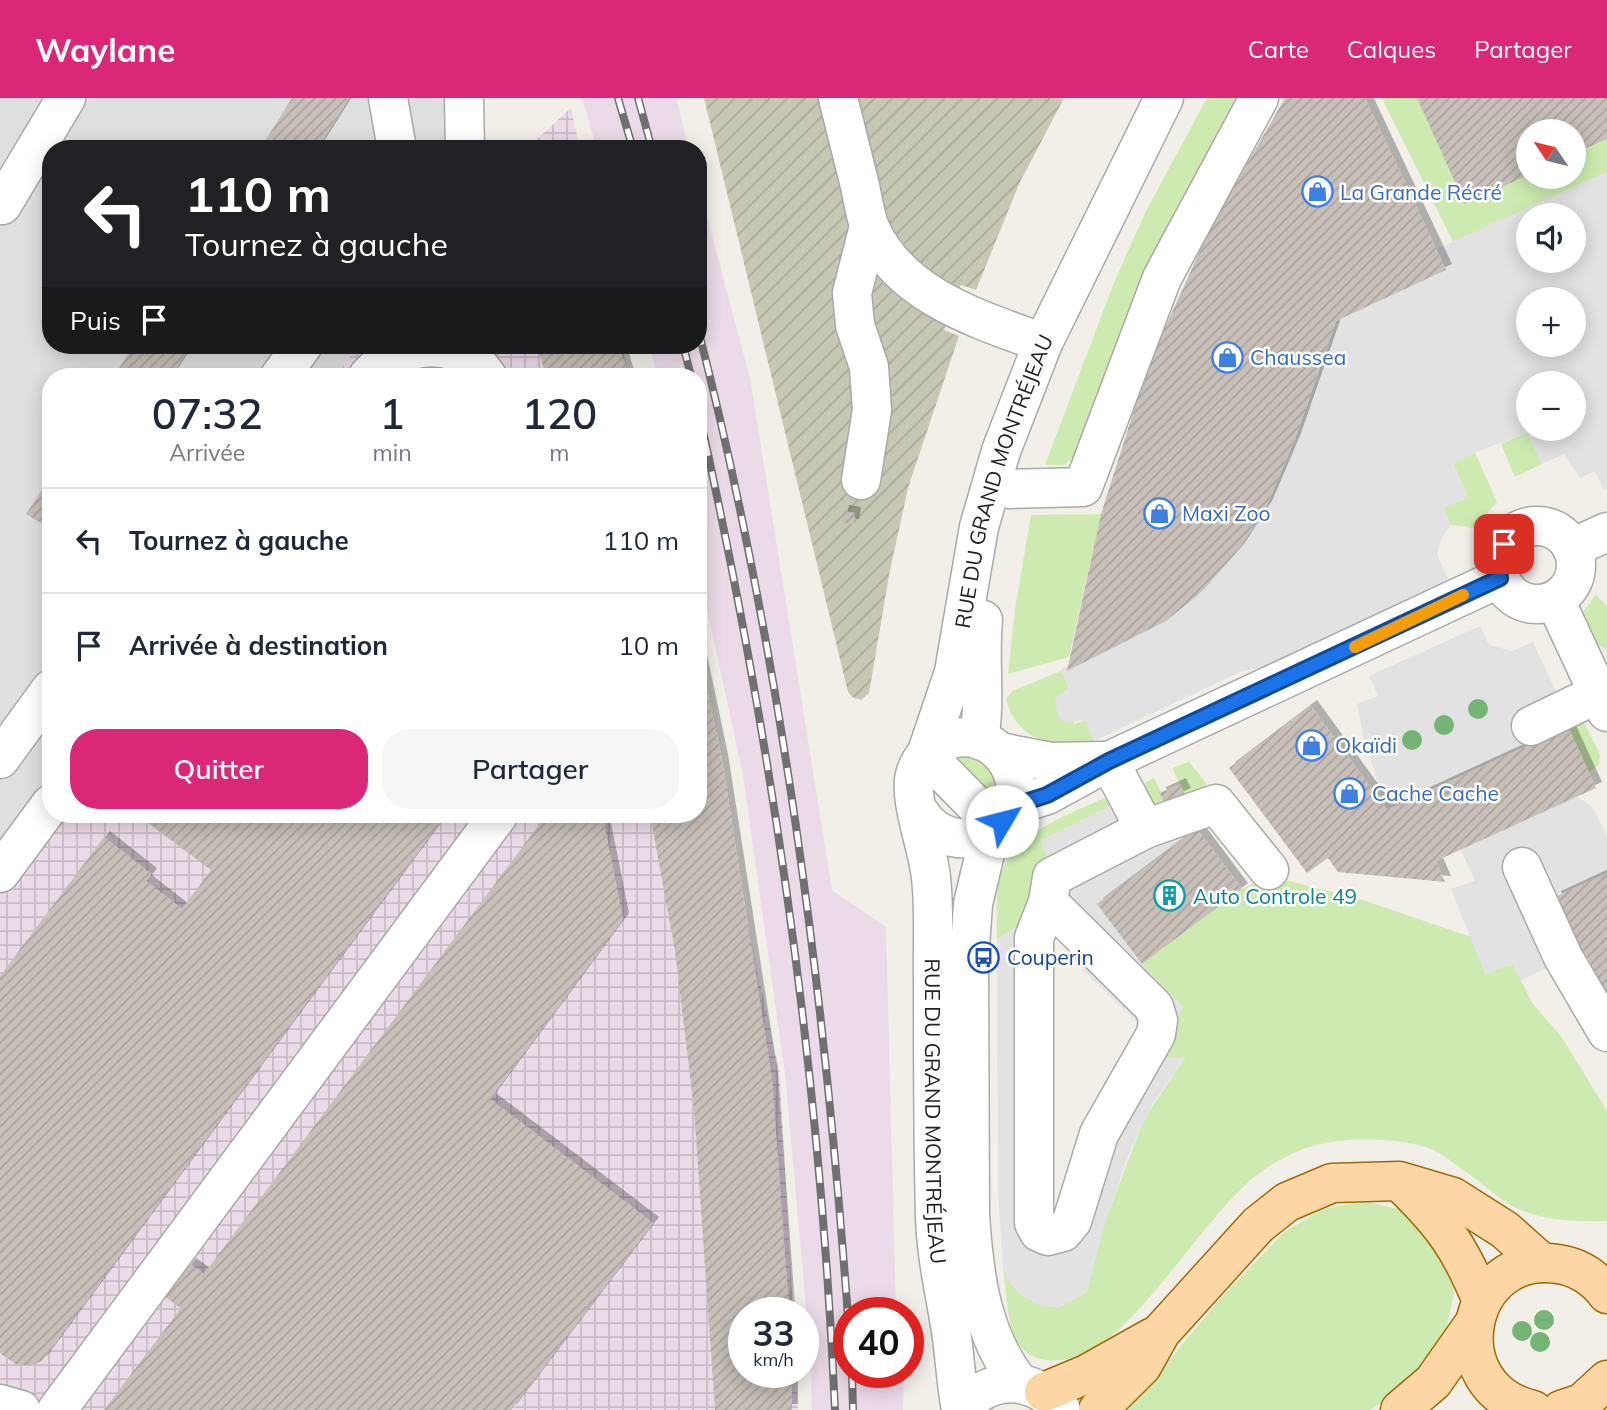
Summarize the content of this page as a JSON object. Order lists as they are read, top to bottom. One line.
{"streets":{"street":["RUE DU GRAND MONTRÉJEAU"]},"places":{"shop":["La Grande Récré","Chaussea","Maxi Zoo","Okaïdi","Cache Cache"],"building":["Auto Controle 49"],"bus stop":["Couperin"]},"north":"top left","page":{"header":"Waylane","nav":["Carte","Calques","Partager"],"map_buttons":["+","−"],"turn":["110 m","Tournez à gauche"],"then":"Puis","eta":["07:32","Arrivée","1","min","120","m"],"list":[{"name":"Tournez à gauche","value":"110 m"},{"name":"Arrivée à destination","value":"10 m"}],"buttons":["Quitter","Partager"],"speed":"33 km/h","limit":"40"}}
